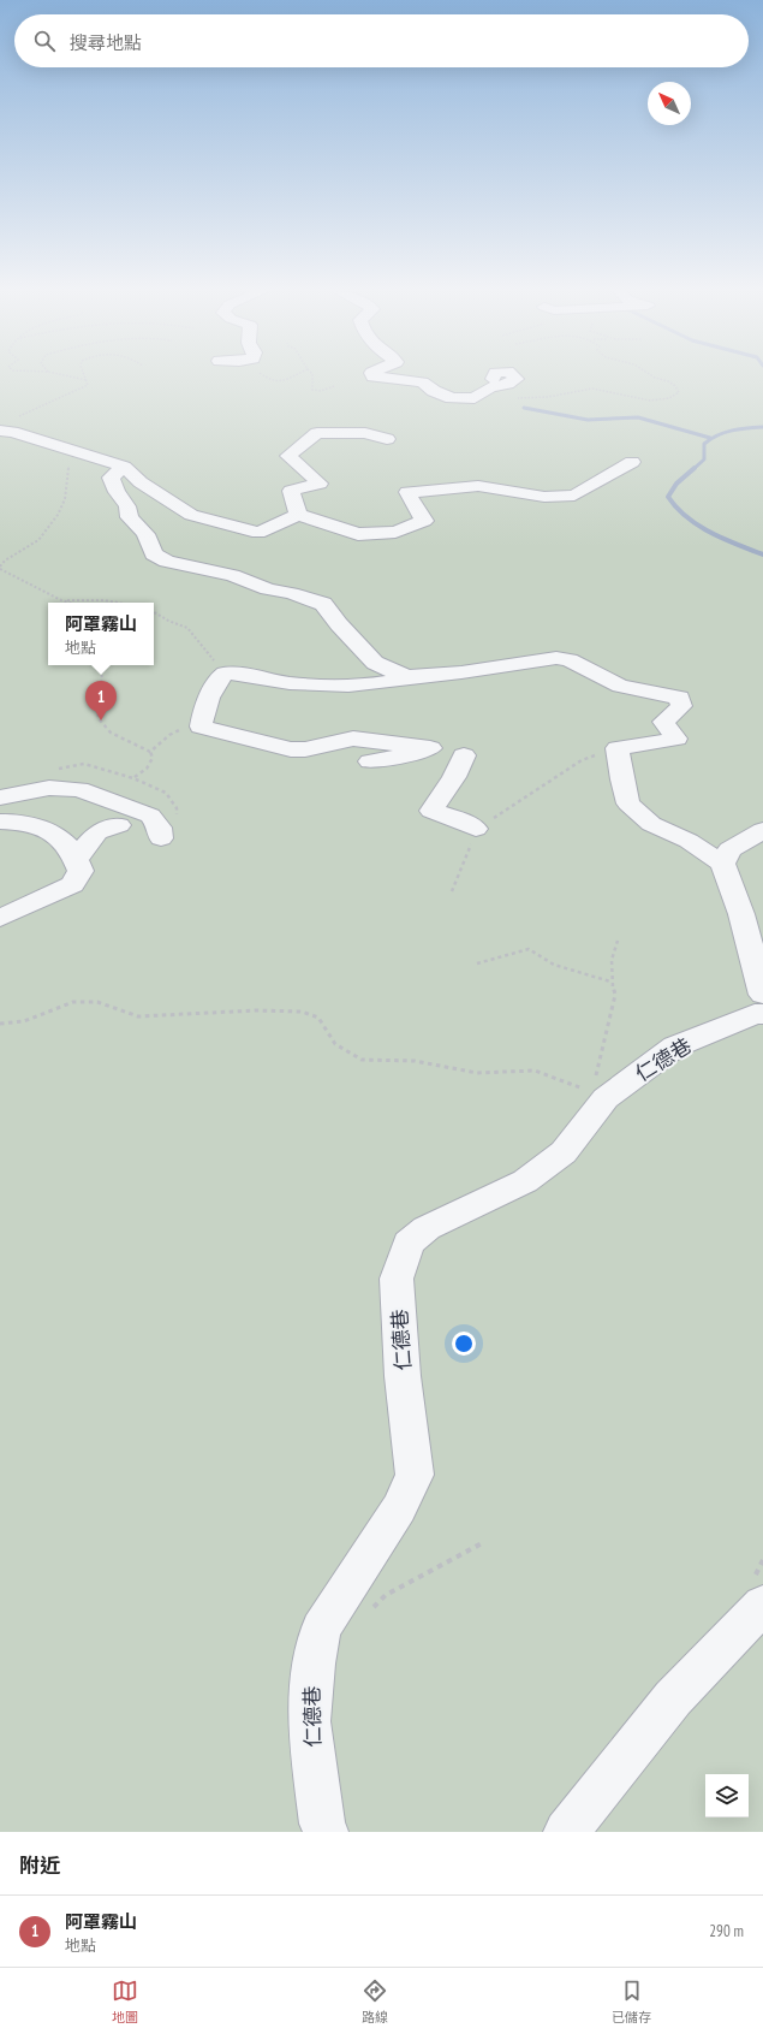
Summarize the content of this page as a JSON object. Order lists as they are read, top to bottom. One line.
{"streets":{"street":["仁德巷"]},"north":"top left","page":{"search":"搜尋地點","popup":["阿罩霧山","地點"],"pins":"1","heading":"附近","list":[{"mark":"1","name":"阿罩霧山","note":"地點","value":"290 m"}],"nav":["地圖","路線","已儲存"]}}
